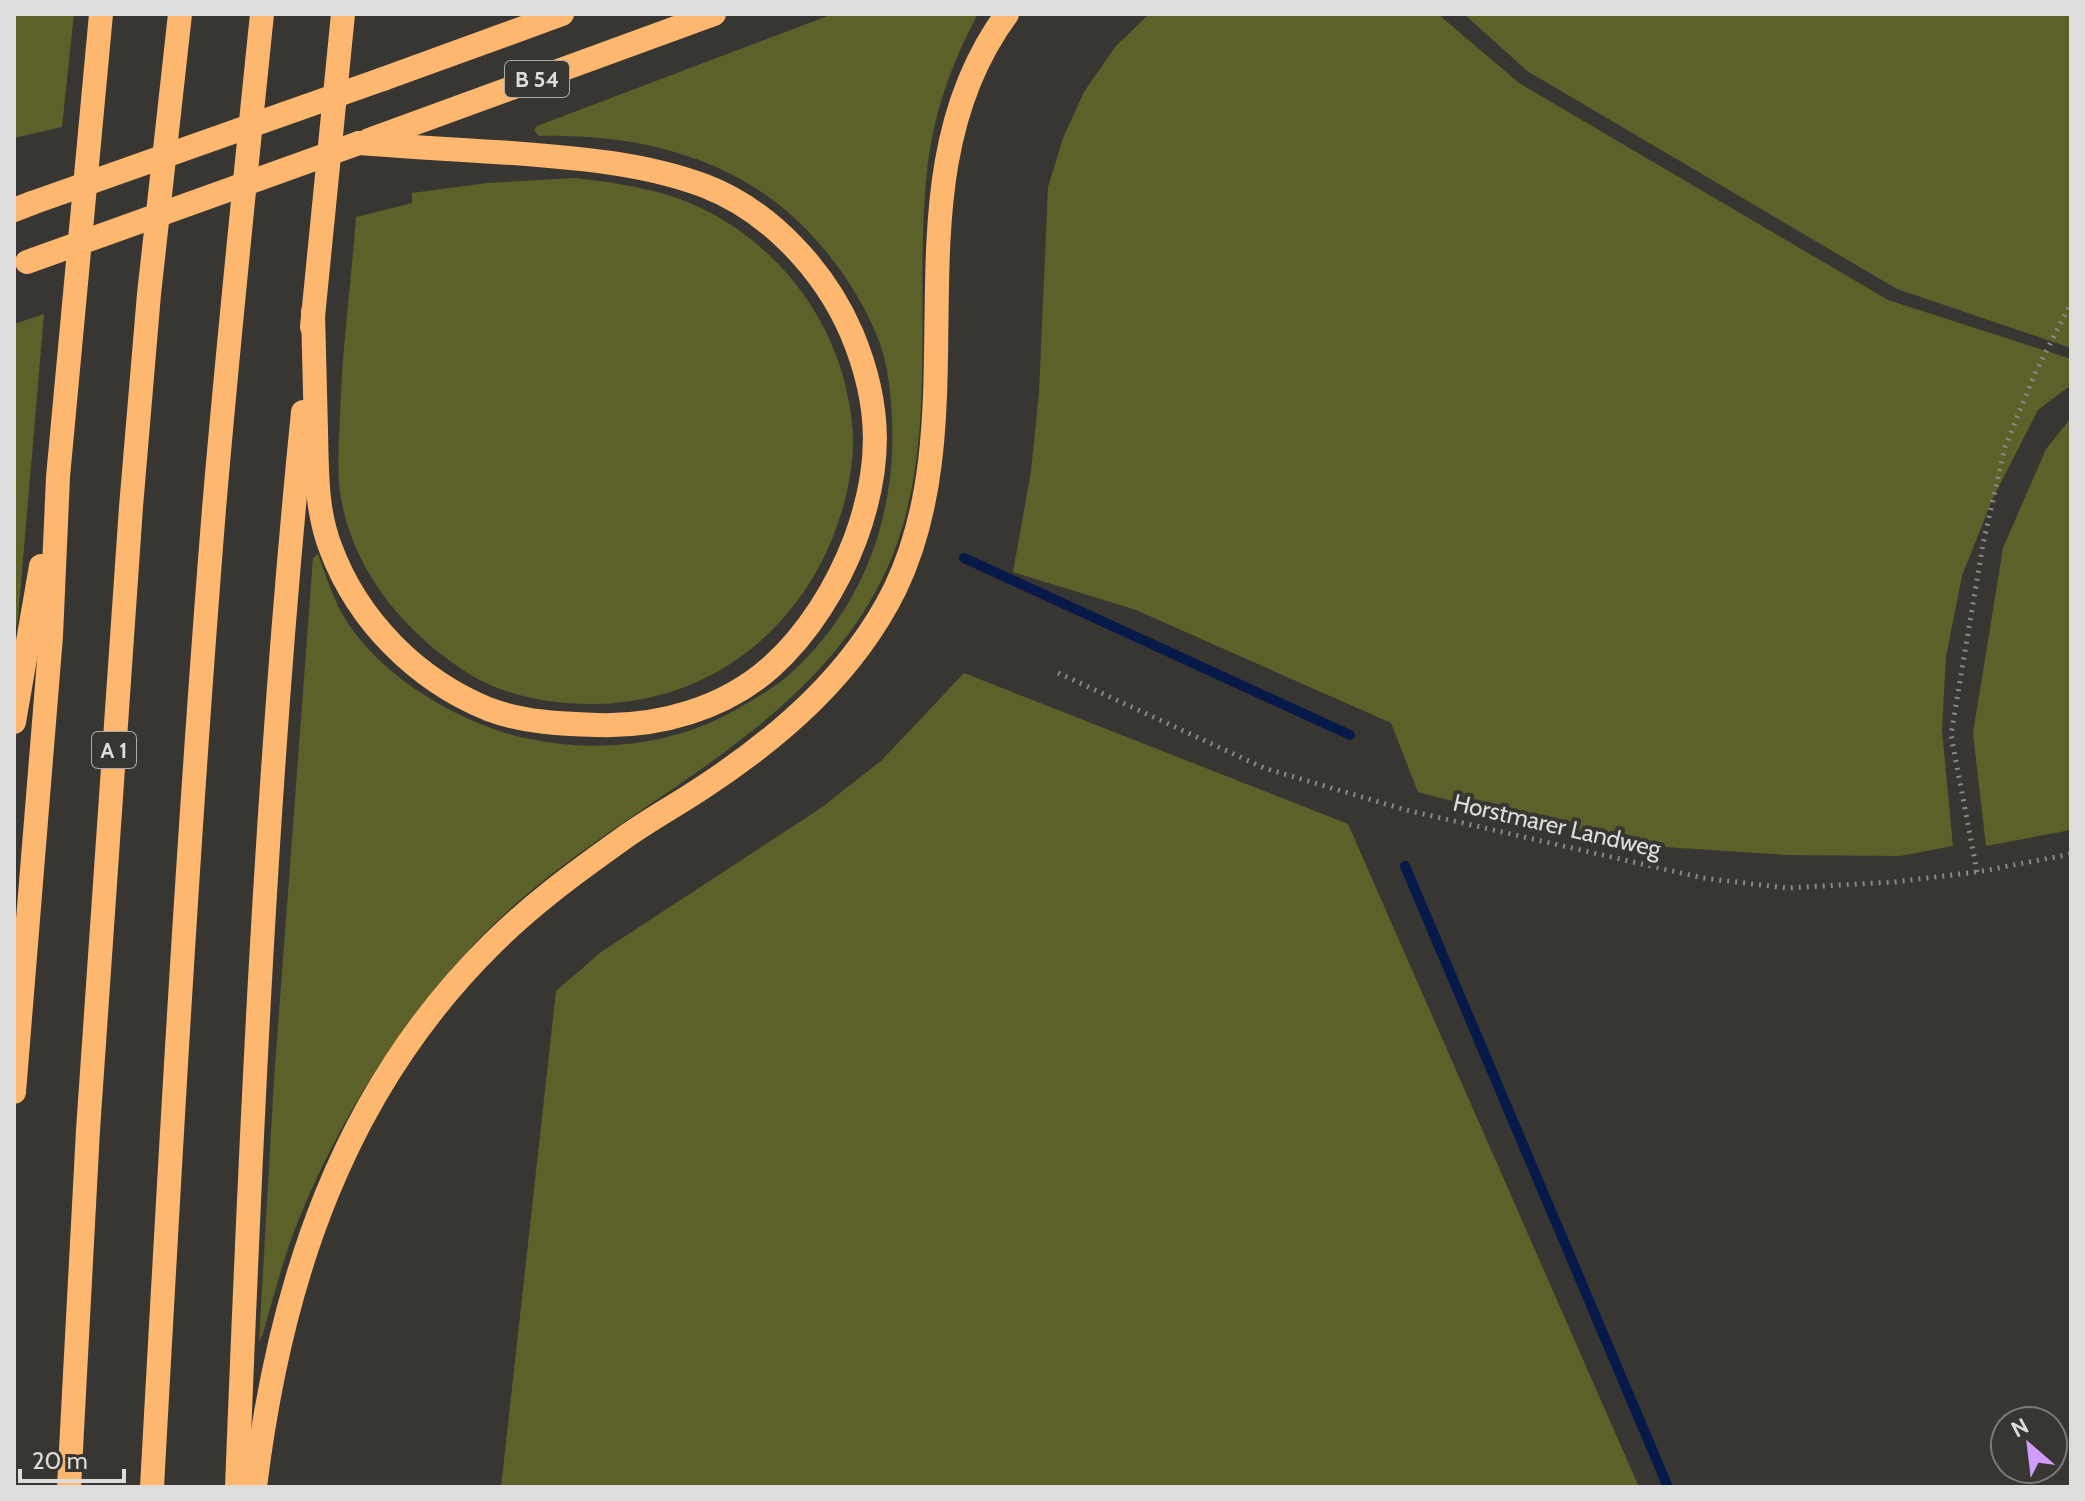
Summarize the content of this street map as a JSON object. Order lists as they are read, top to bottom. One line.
{"streets":{"highway":["B 54","A 1"],"path":["Horstmarer Landweg"]},"scale_bar":"20 m","north":"top left"}
